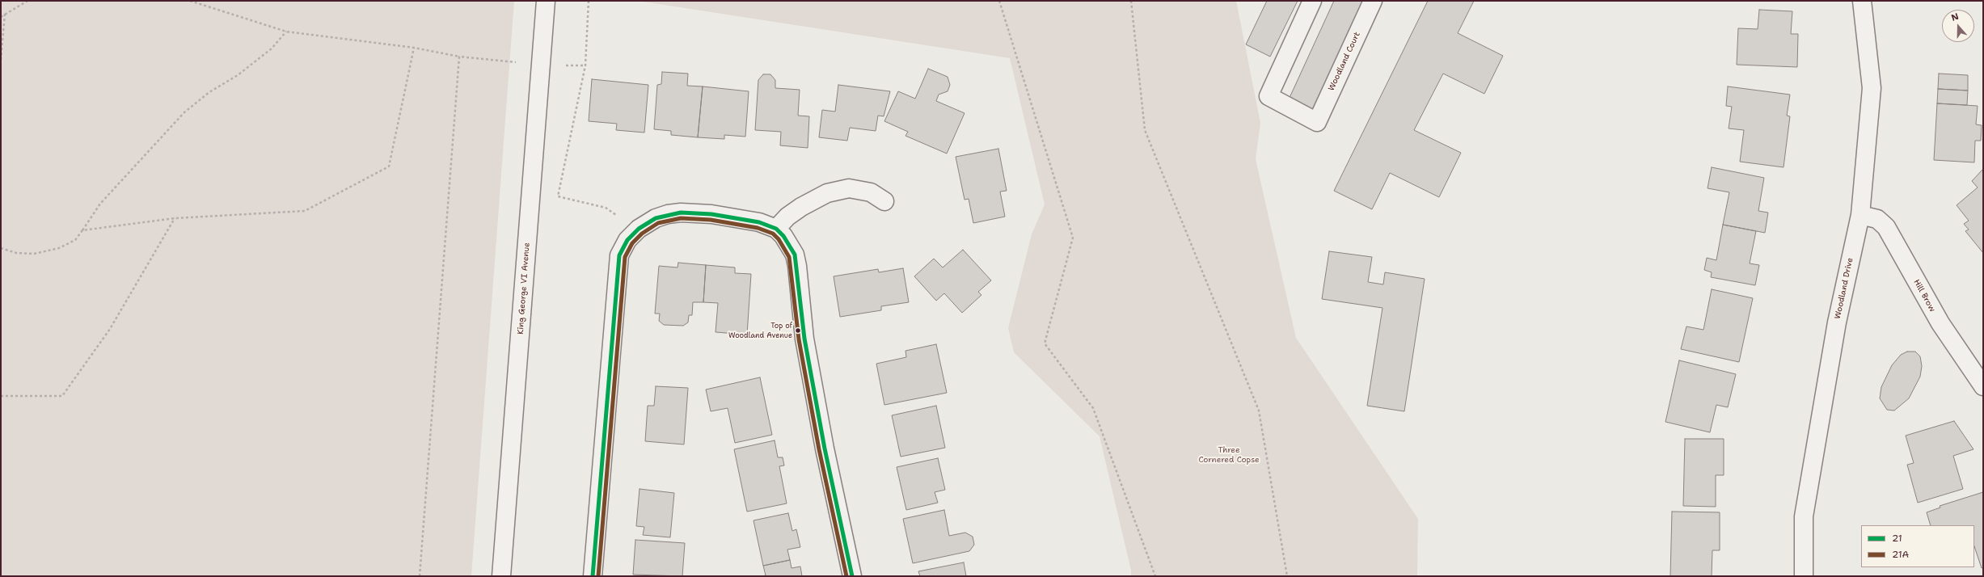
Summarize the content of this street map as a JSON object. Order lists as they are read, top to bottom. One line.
{"streets":{"street":["Woodland Court","King George VI Avenue","Woodland Drive","Hill Brow"]},"crossings":[["Woodland Drive","Hill Brow"]],"parks":["Three Cornered Copse"],"places":["Top of Woodland Avenue"],"lines":["transit line 21","transit line 21A"],"legend":["21","21A"],"north":"top"}
